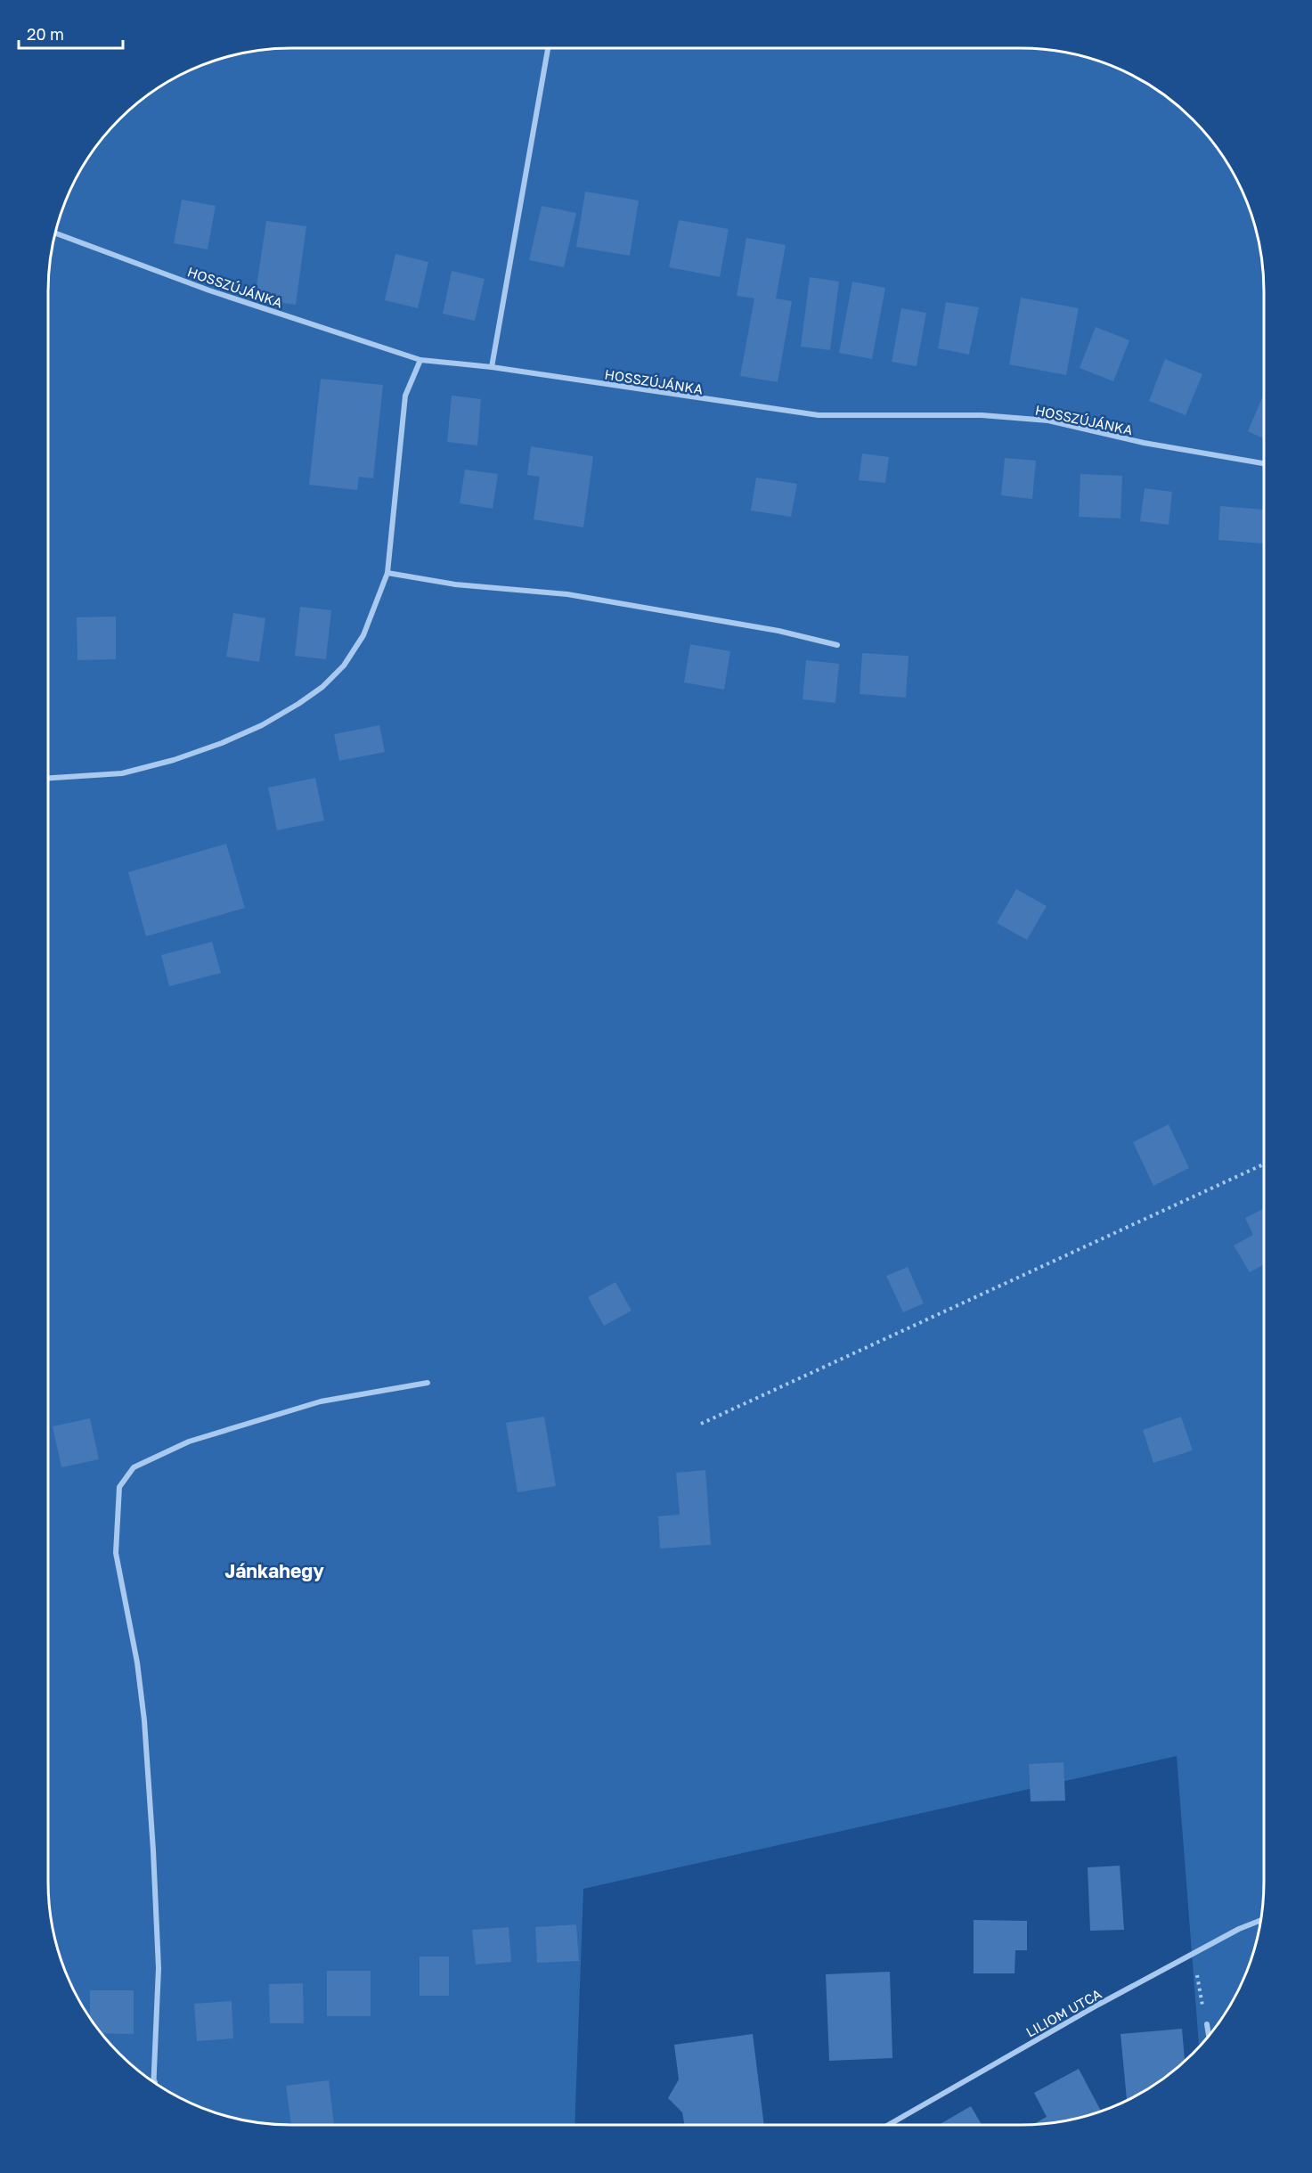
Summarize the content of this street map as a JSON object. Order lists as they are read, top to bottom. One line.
{"streets":{"street":["HOSSZÚJÁNKA","LILIOM UTCA"]},"districts":["Jánkahegy"],"scale_bar":"20 m"}
